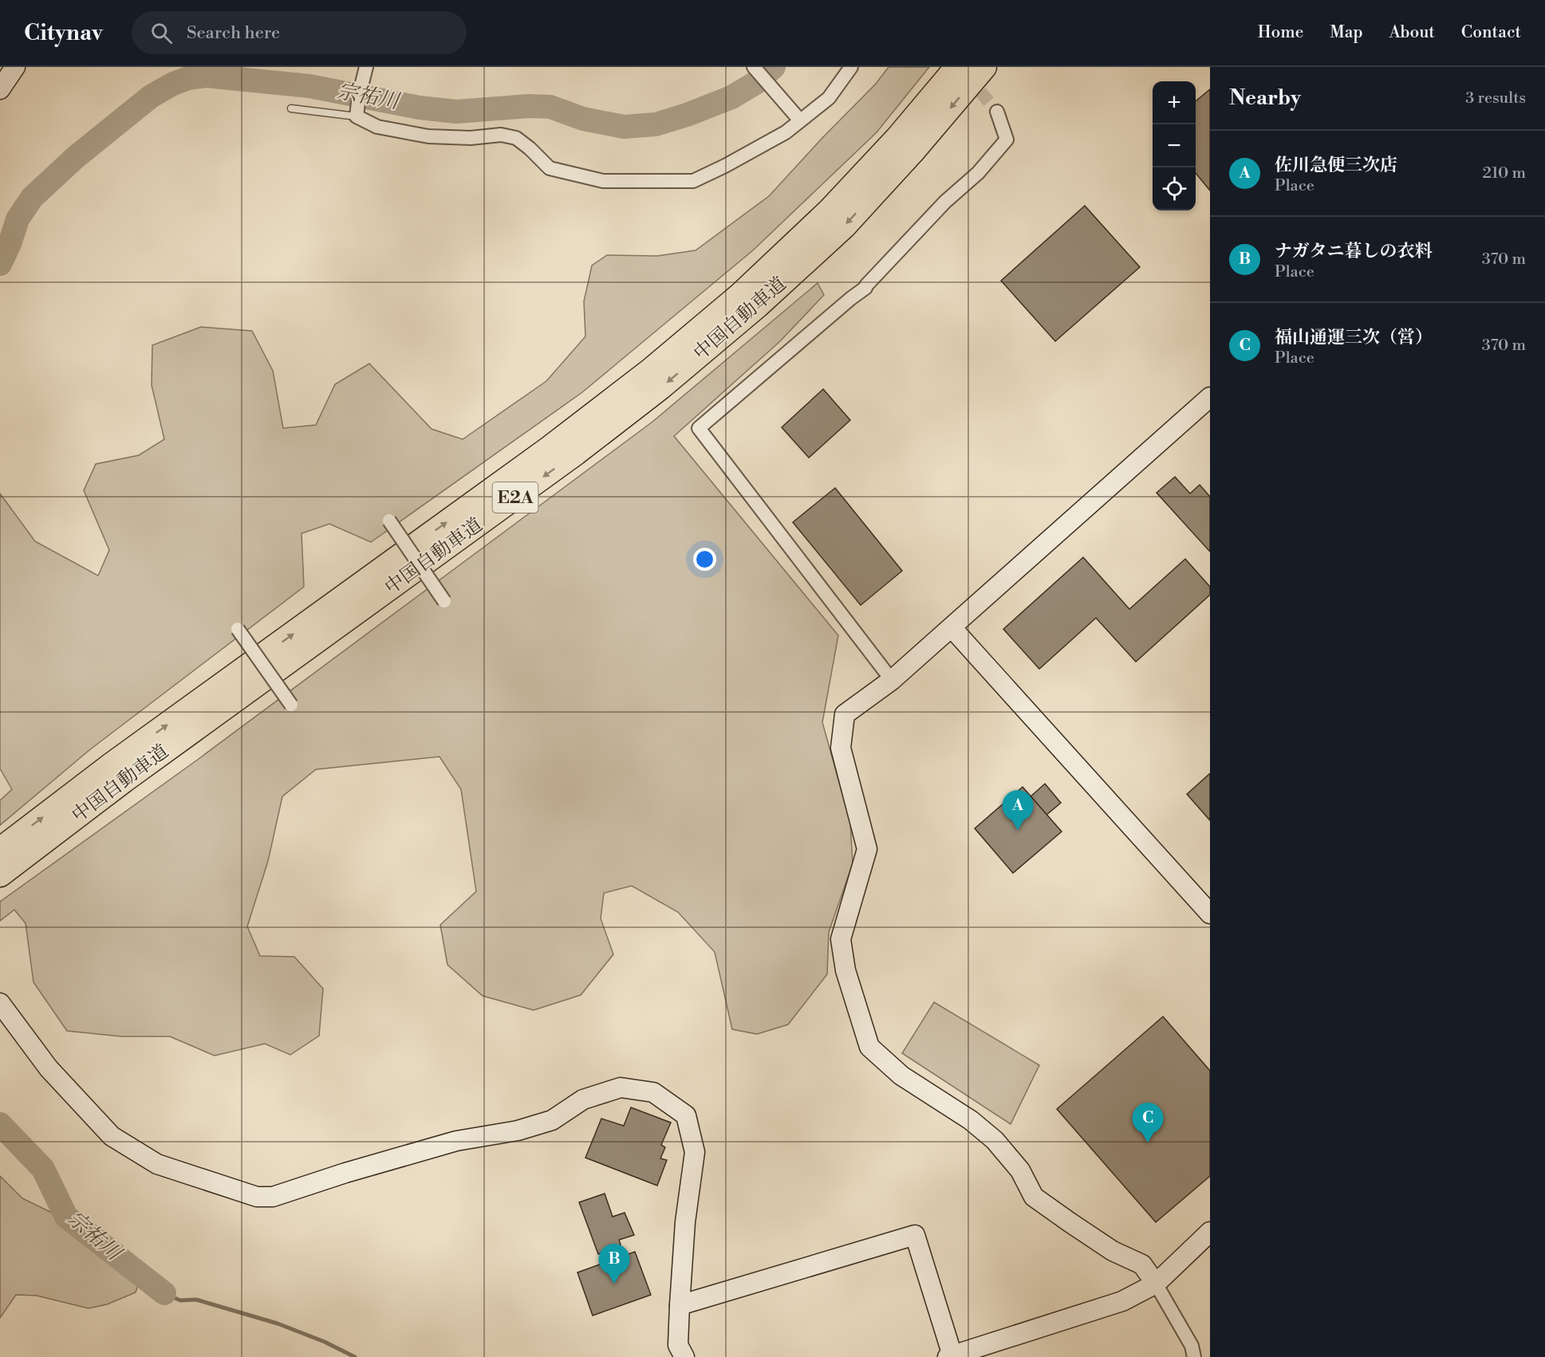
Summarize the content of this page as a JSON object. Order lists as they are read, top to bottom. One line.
{"streets":{"highway":["中国自動車道","E2A"]},"water":["宗祐川"],"page":{"header":"Citynav","search":"Search here","nav":["Home","Map","About","Contact"],"heading":["Nearby","3 results"],"map_buttons":["+","−"],"list":[{"mark":"A","name":"佐川急便三次店","note":"Place","value":"210 m"},{"mark":"B","name":"ナガタニ暮しの衣料","note":"Place","value":"370 m"},{"mark":"C","name":"福山通運三次（営）","note":"Place","value":"370 m"}],"pins":["A","C","B"]}}
